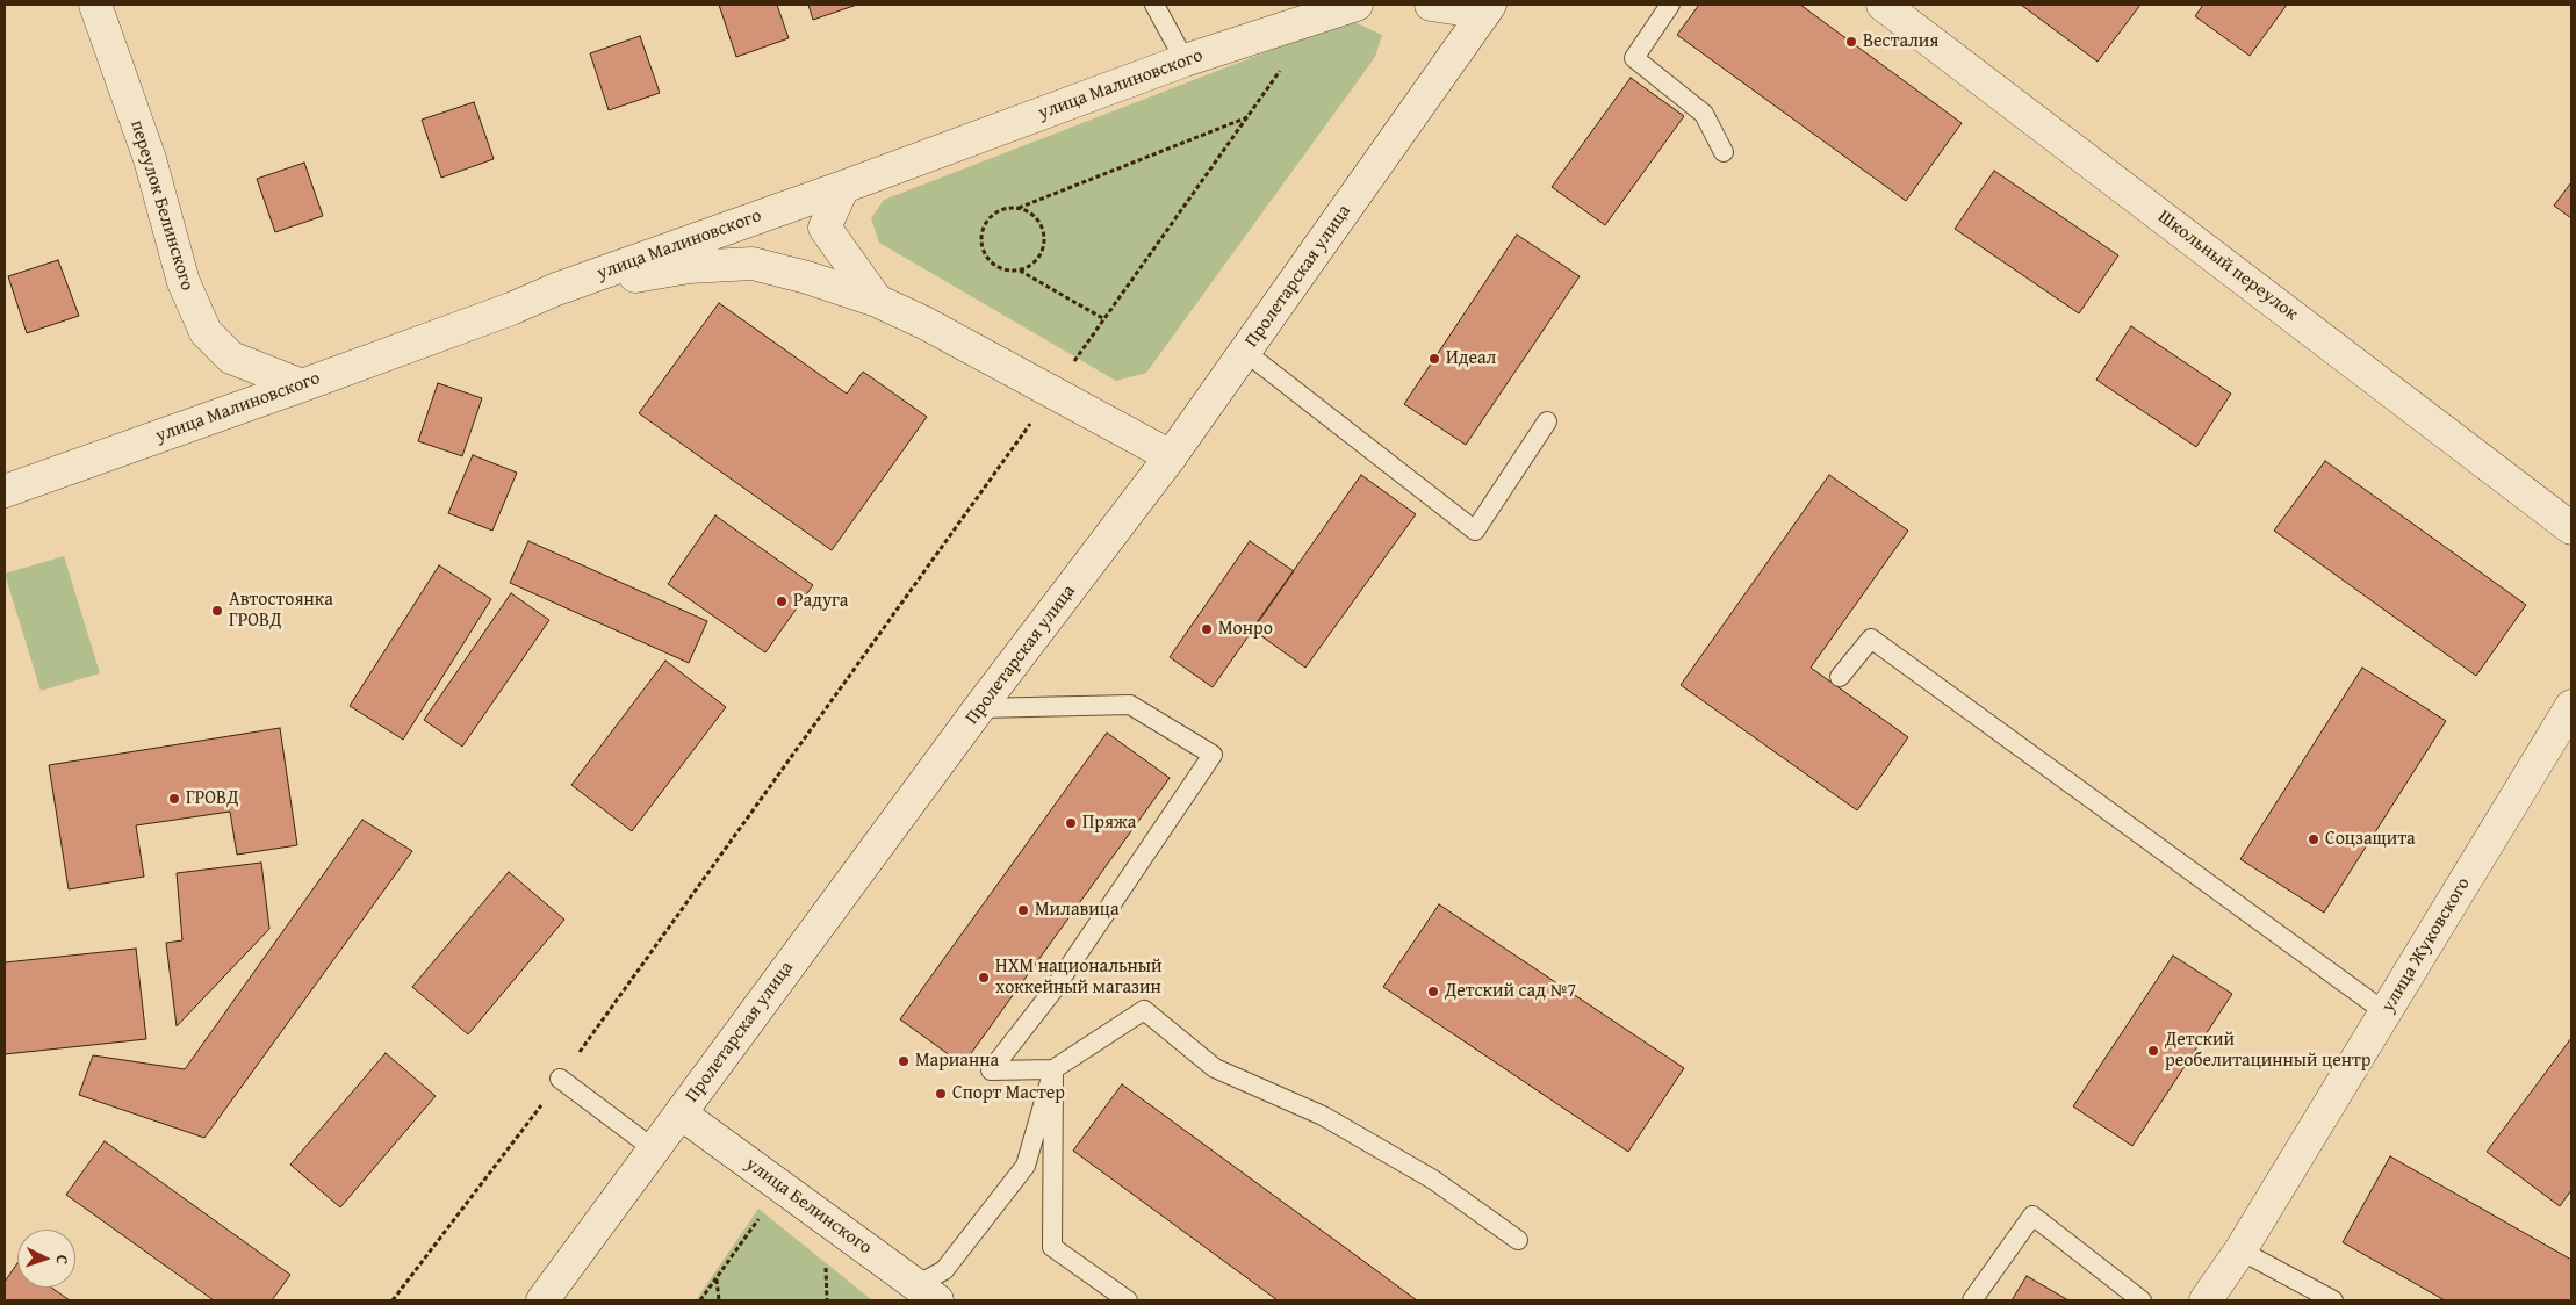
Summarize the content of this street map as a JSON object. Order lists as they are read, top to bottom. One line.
{"streets":{"street":["улица Малиновского","переулок Белинского","Школьный переулок","Пролетарская улица","улица Жуковского","улица Белинского"]},"crossings":[["улица Малиновского","переулок Белинского"],["Пролетарская улица","улица Белинского"]],"places":["Весталия","Идеал","Радуга","Автостоянка ГРОВД","Монро","ГРОВД","Пряжа","Соцзащита","Милавица","НХМ национальный хоккейный магазин","Детский сад №7","Детский реобелитацинный центр","Марианна","Спорт Мастер"],"north":"right"}
